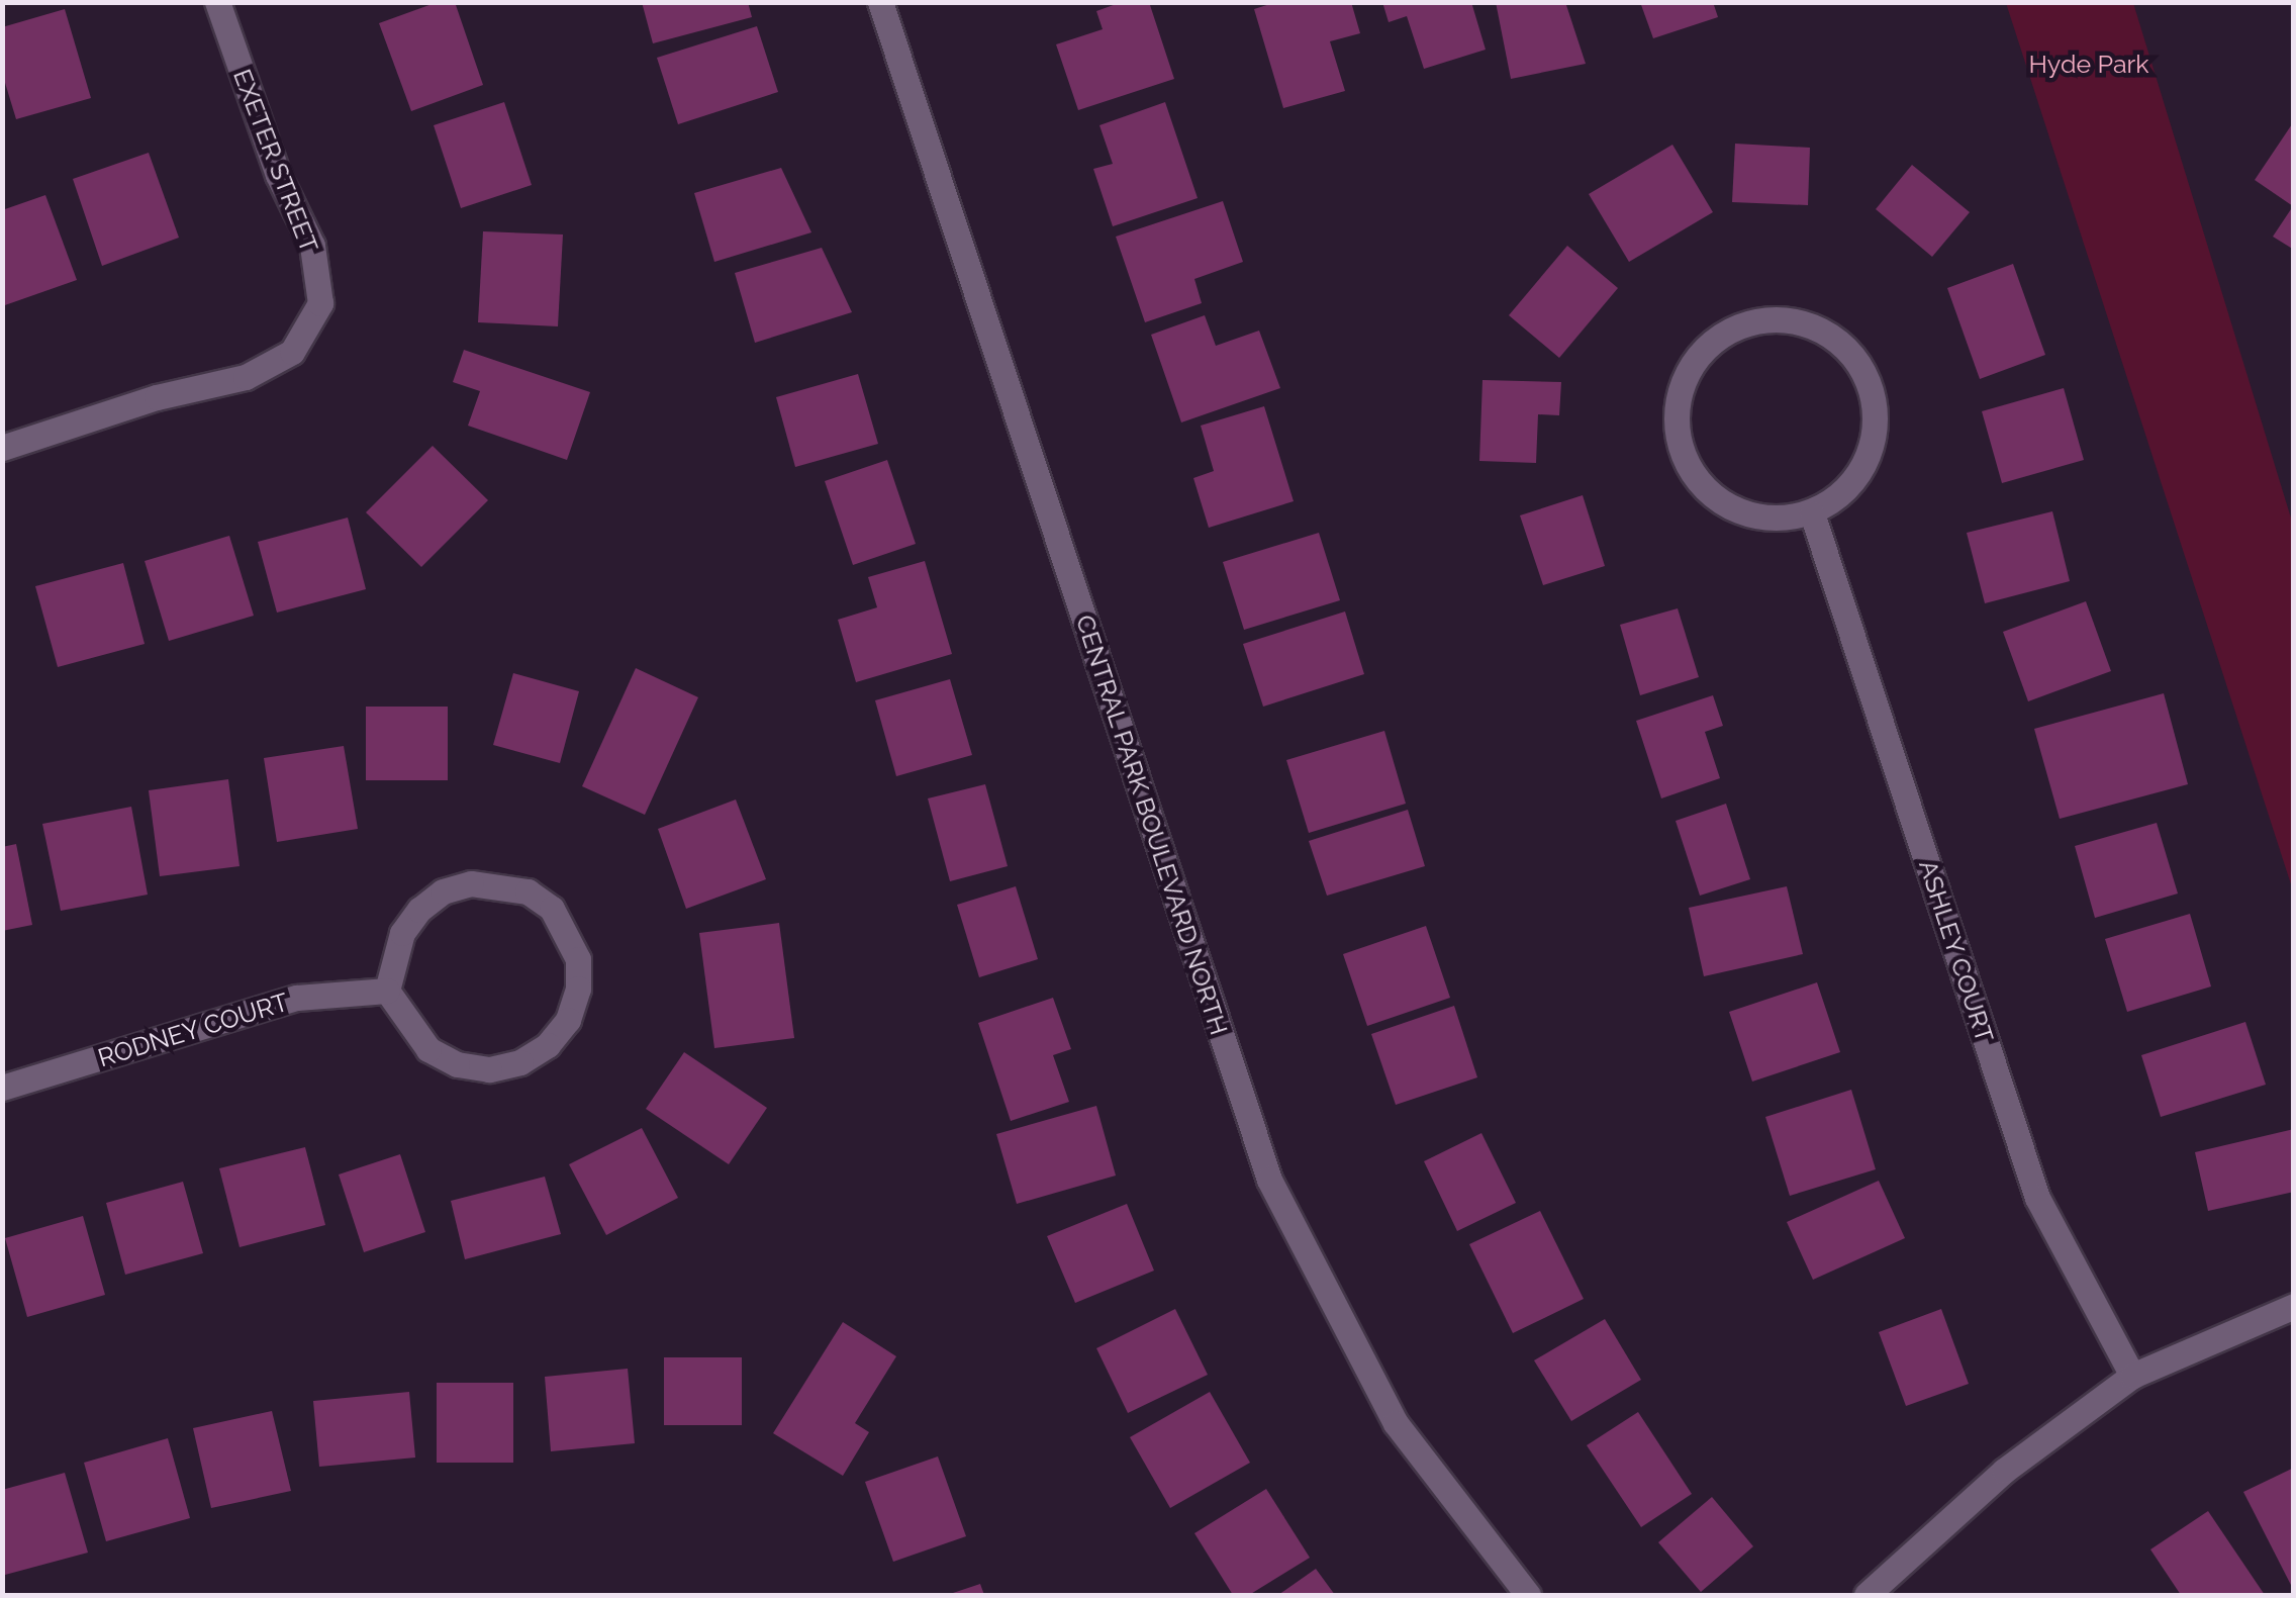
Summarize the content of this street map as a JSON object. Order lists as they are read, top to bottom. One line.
{"streets":{"street":["EXETER STREET","CENTRAL PARK BOULEVARD NORTH","ASHLEY COURT","RODNEY COURT"]},"parks":["Hyde Park"]}
